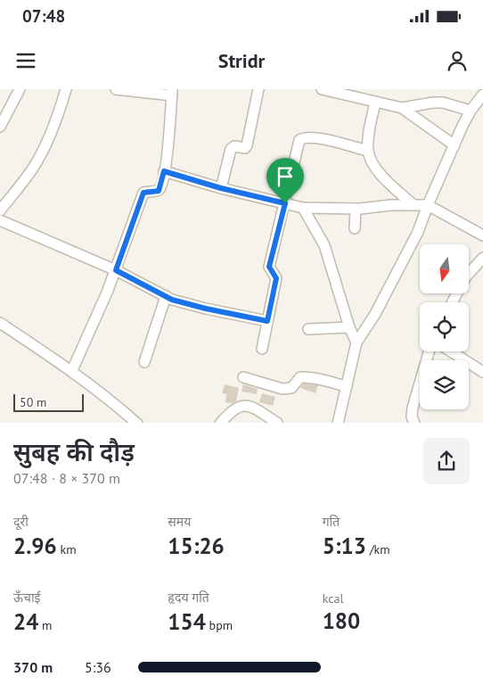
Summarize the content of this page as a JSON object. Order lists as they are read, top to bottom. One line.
{"scale_bar":"50 m","north":"bottom","page":{"status":"07:48","header":"Stridr","scale":"50 m","heading":["सुबह की दौड़","07:48 · 8 × 370 m"],"stats":[["दूरी","2.96 km"],["समय","15:26"],["गति","5:13 /km"],["ऊँचाई","24 m"],["हृदय गति","154 bpm"],["kcal","180"]],"list":[{"name":"370 m","note":"5:36"}]}}
